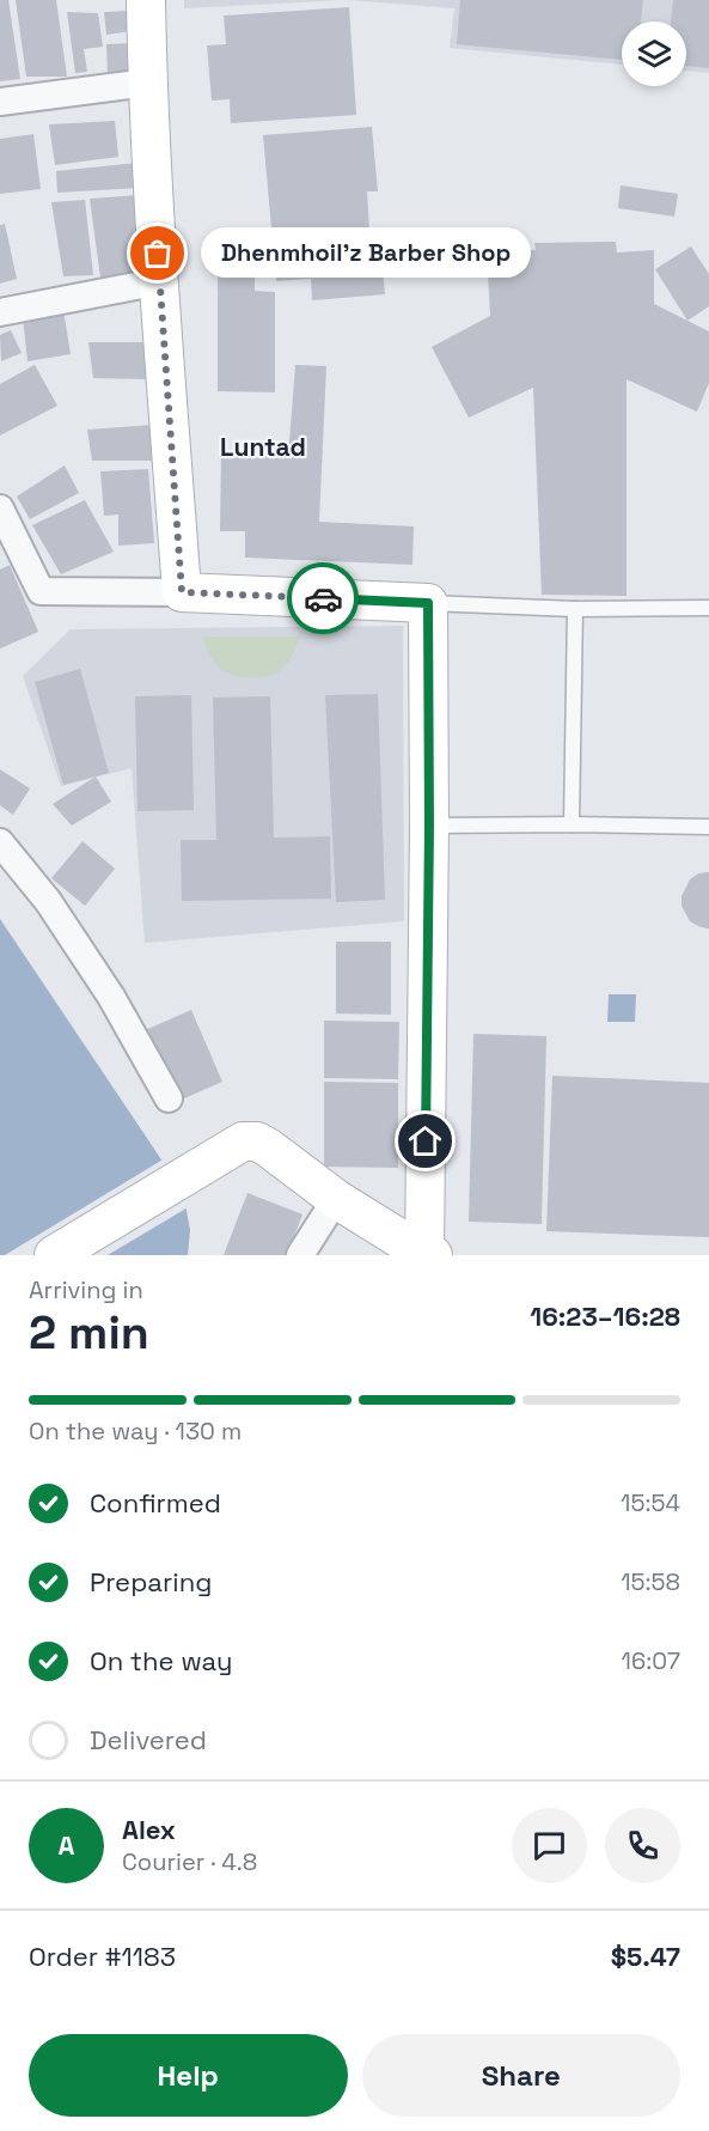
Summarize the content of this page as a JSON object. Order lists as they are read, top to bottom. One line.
{"districts":["Luntad"],"places":["Dhenmhoil'z Barber Shop"],"page":{"bubble":"Dhenmhoil'z Barber Shop","heading":["2 min","Arriving in","16:23–16:28"],"panel":["Alex","Courier · 4.8","Order #1183","$5.47"],"bar":"On the way · 130 m","list":[["Confirmed","15:54"],["Preparing","15:58"],["On the way","16:07"],"Delivered"],"round":"A","buttons":["Help","Share"]}}
